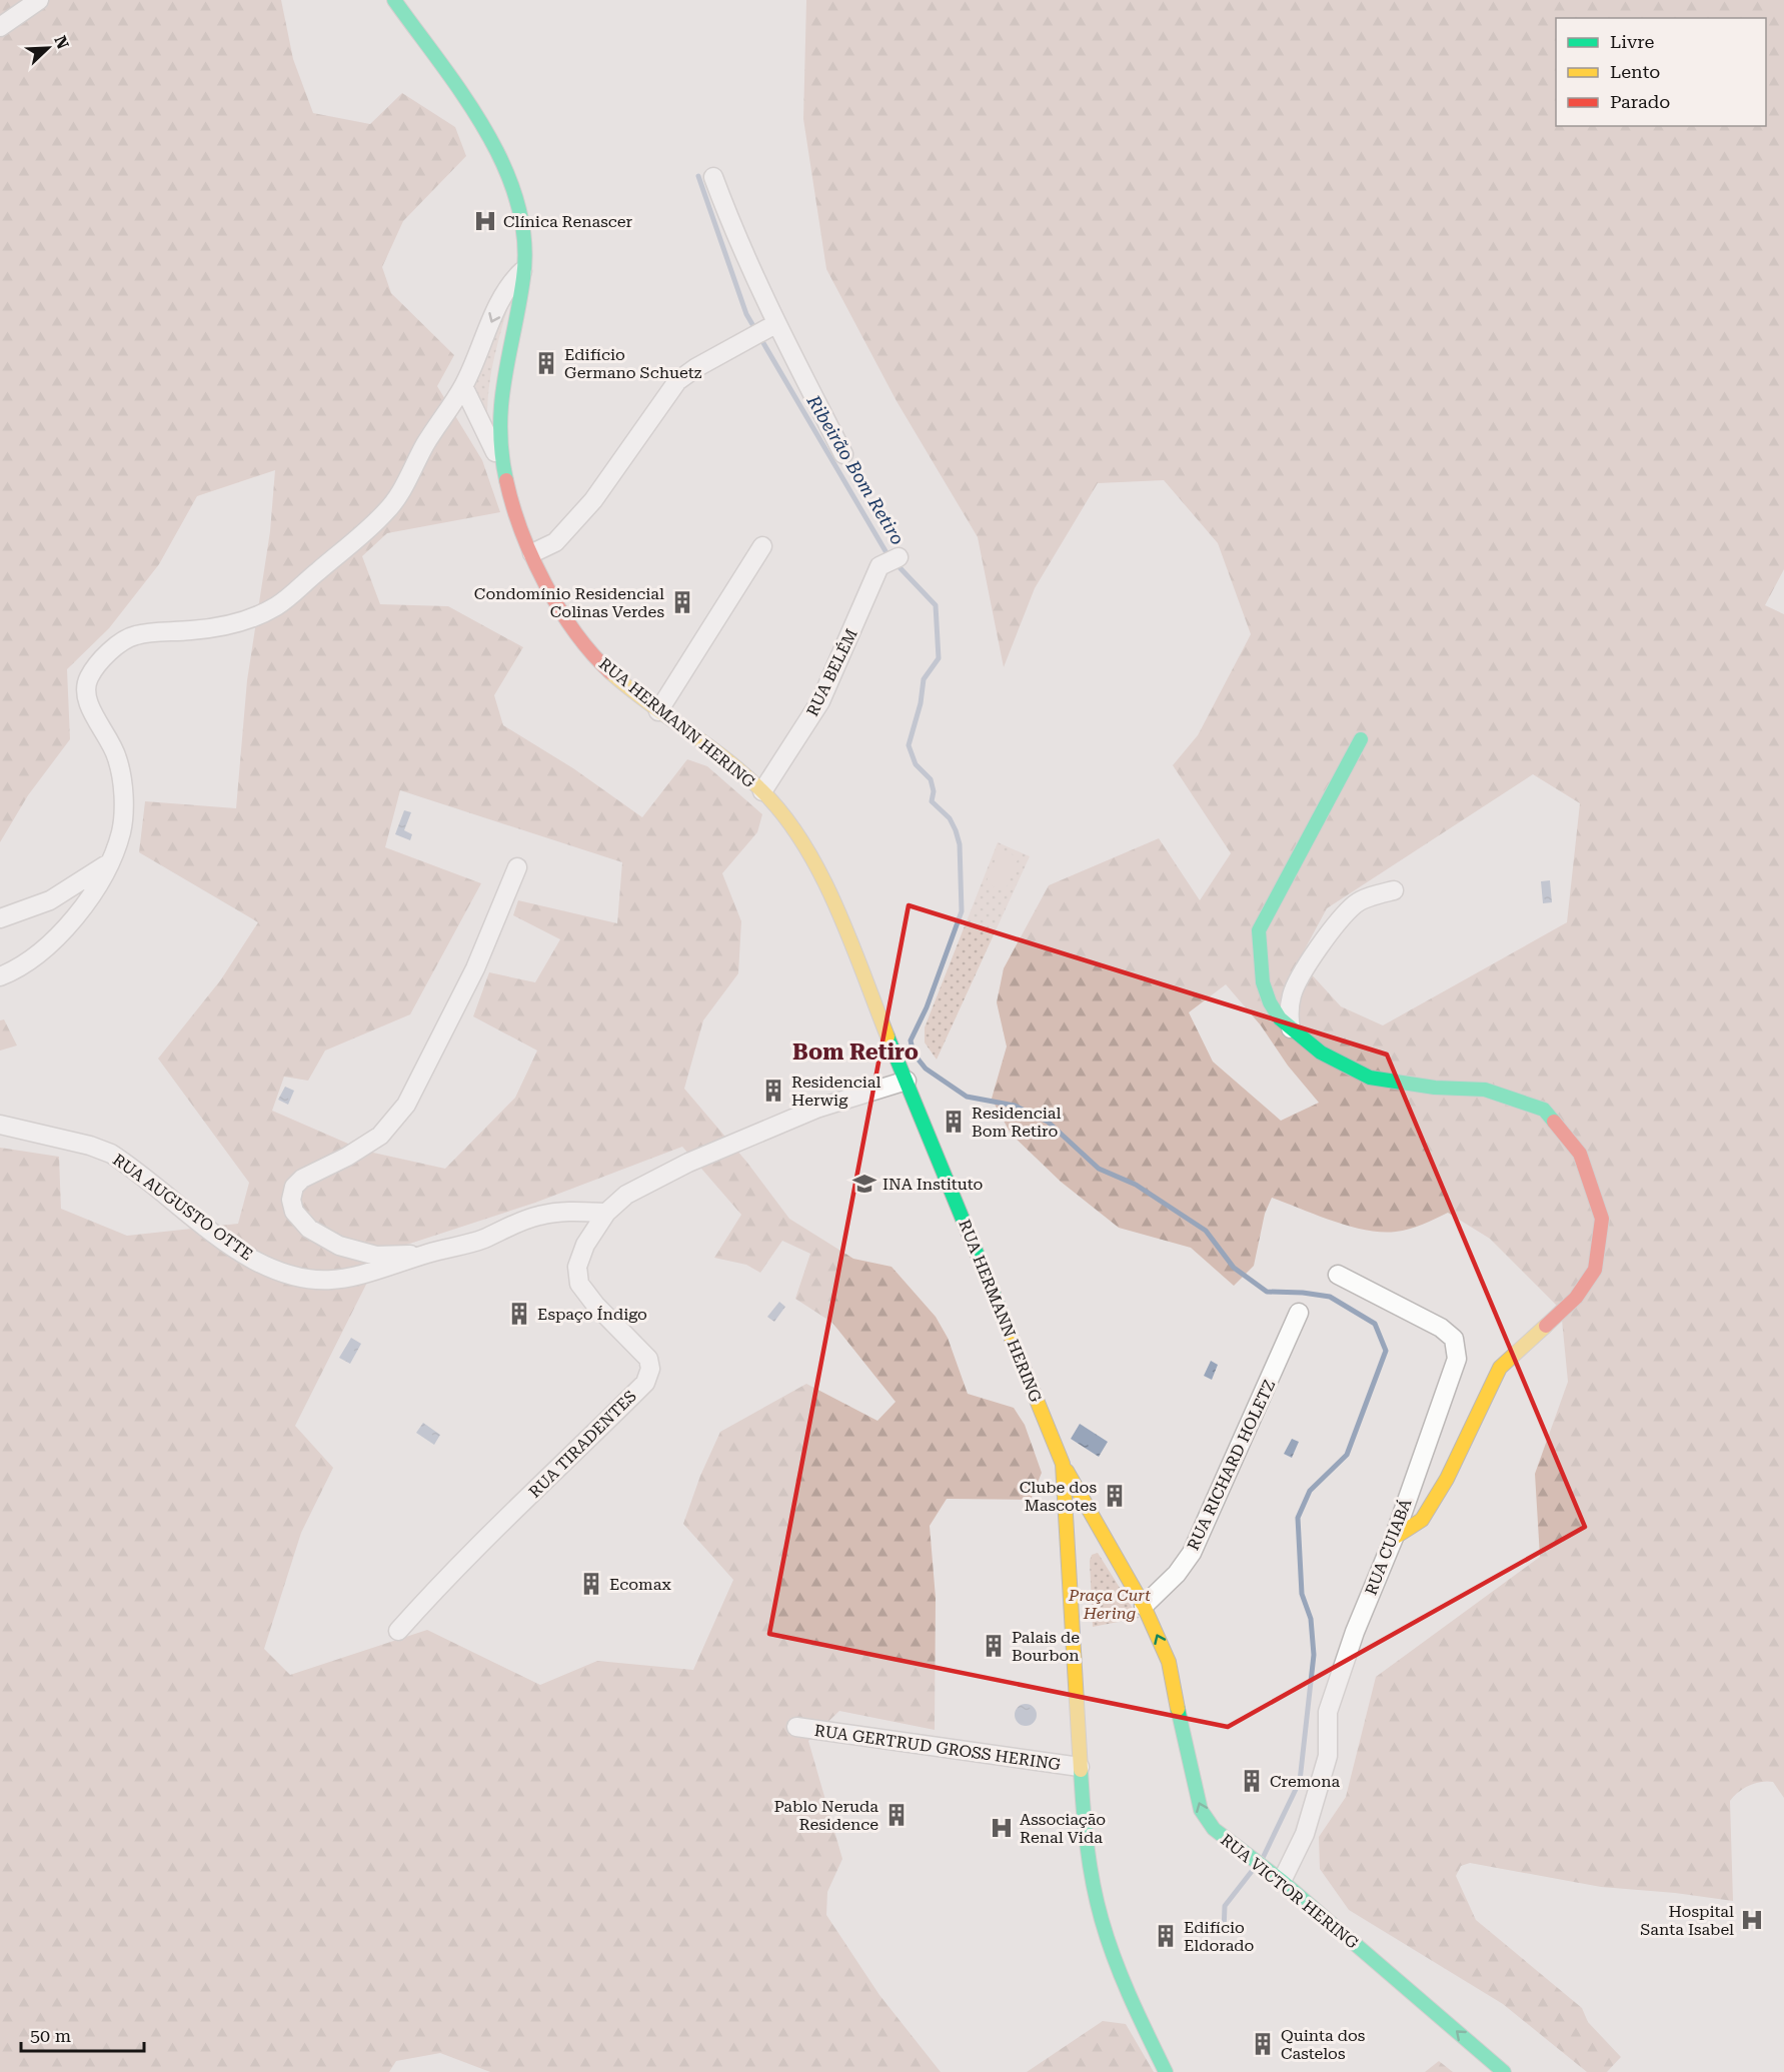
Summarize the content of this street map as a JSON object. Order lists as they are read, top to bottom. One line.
{"streets":{"street":["RUA BELÉM","RUA HERMANN HERING","RUA AUGUSTO OTTE","RUA TIRADENTES","RUA RICHARD HOLETZ","RUA CUIABÁ","RUA GERTRUD GROSS HERING","RUA VICTOR HERING"]},"crossings":[["RUA BELÉM","RUA HERMANN HERING"],["RUA HERMANN HERING","RUA TIRADENTES"],["RUA HERMANN HERING","RUA GERTRUD GROSS HERING"],["RUA HERMANN HERING","RUA VICTOR HERING"],["RUA AUGUSTO OTTE","RUA TIRADENTES"],["RUA RICHARD HOLETZ","RUA VICTOR HERING"],["RUA CUIABÁ","RUA VICTOR HERING"]],"one_way":["RUA VICTOR HERING"],"districts":["Bom Retiro"],"water":["Ribeirão Bom Retiro"],"parks":["Praça Curt Hering"],"places":{"hospital":["Clínica Renascer","Associação Renal Vida","Hospital Santa Isabel"],"building":["Edifício Germano Schuetz","Condomínio Residencial Colinas Verdes","Residencial Herwig","Residencial Bom Retiro","Espaço Índigo","Clube dos Mascotes","Ecomax","Palais de Bourbon","Cremona","Pablo Neruda Residence","Edifício Eldorado","Quinta dos Castelos"],"school or university":["INA Instituto"]},"legend":["Livre","Lento","Parado"],"scale_bar":"50 m","north":"top right"}
